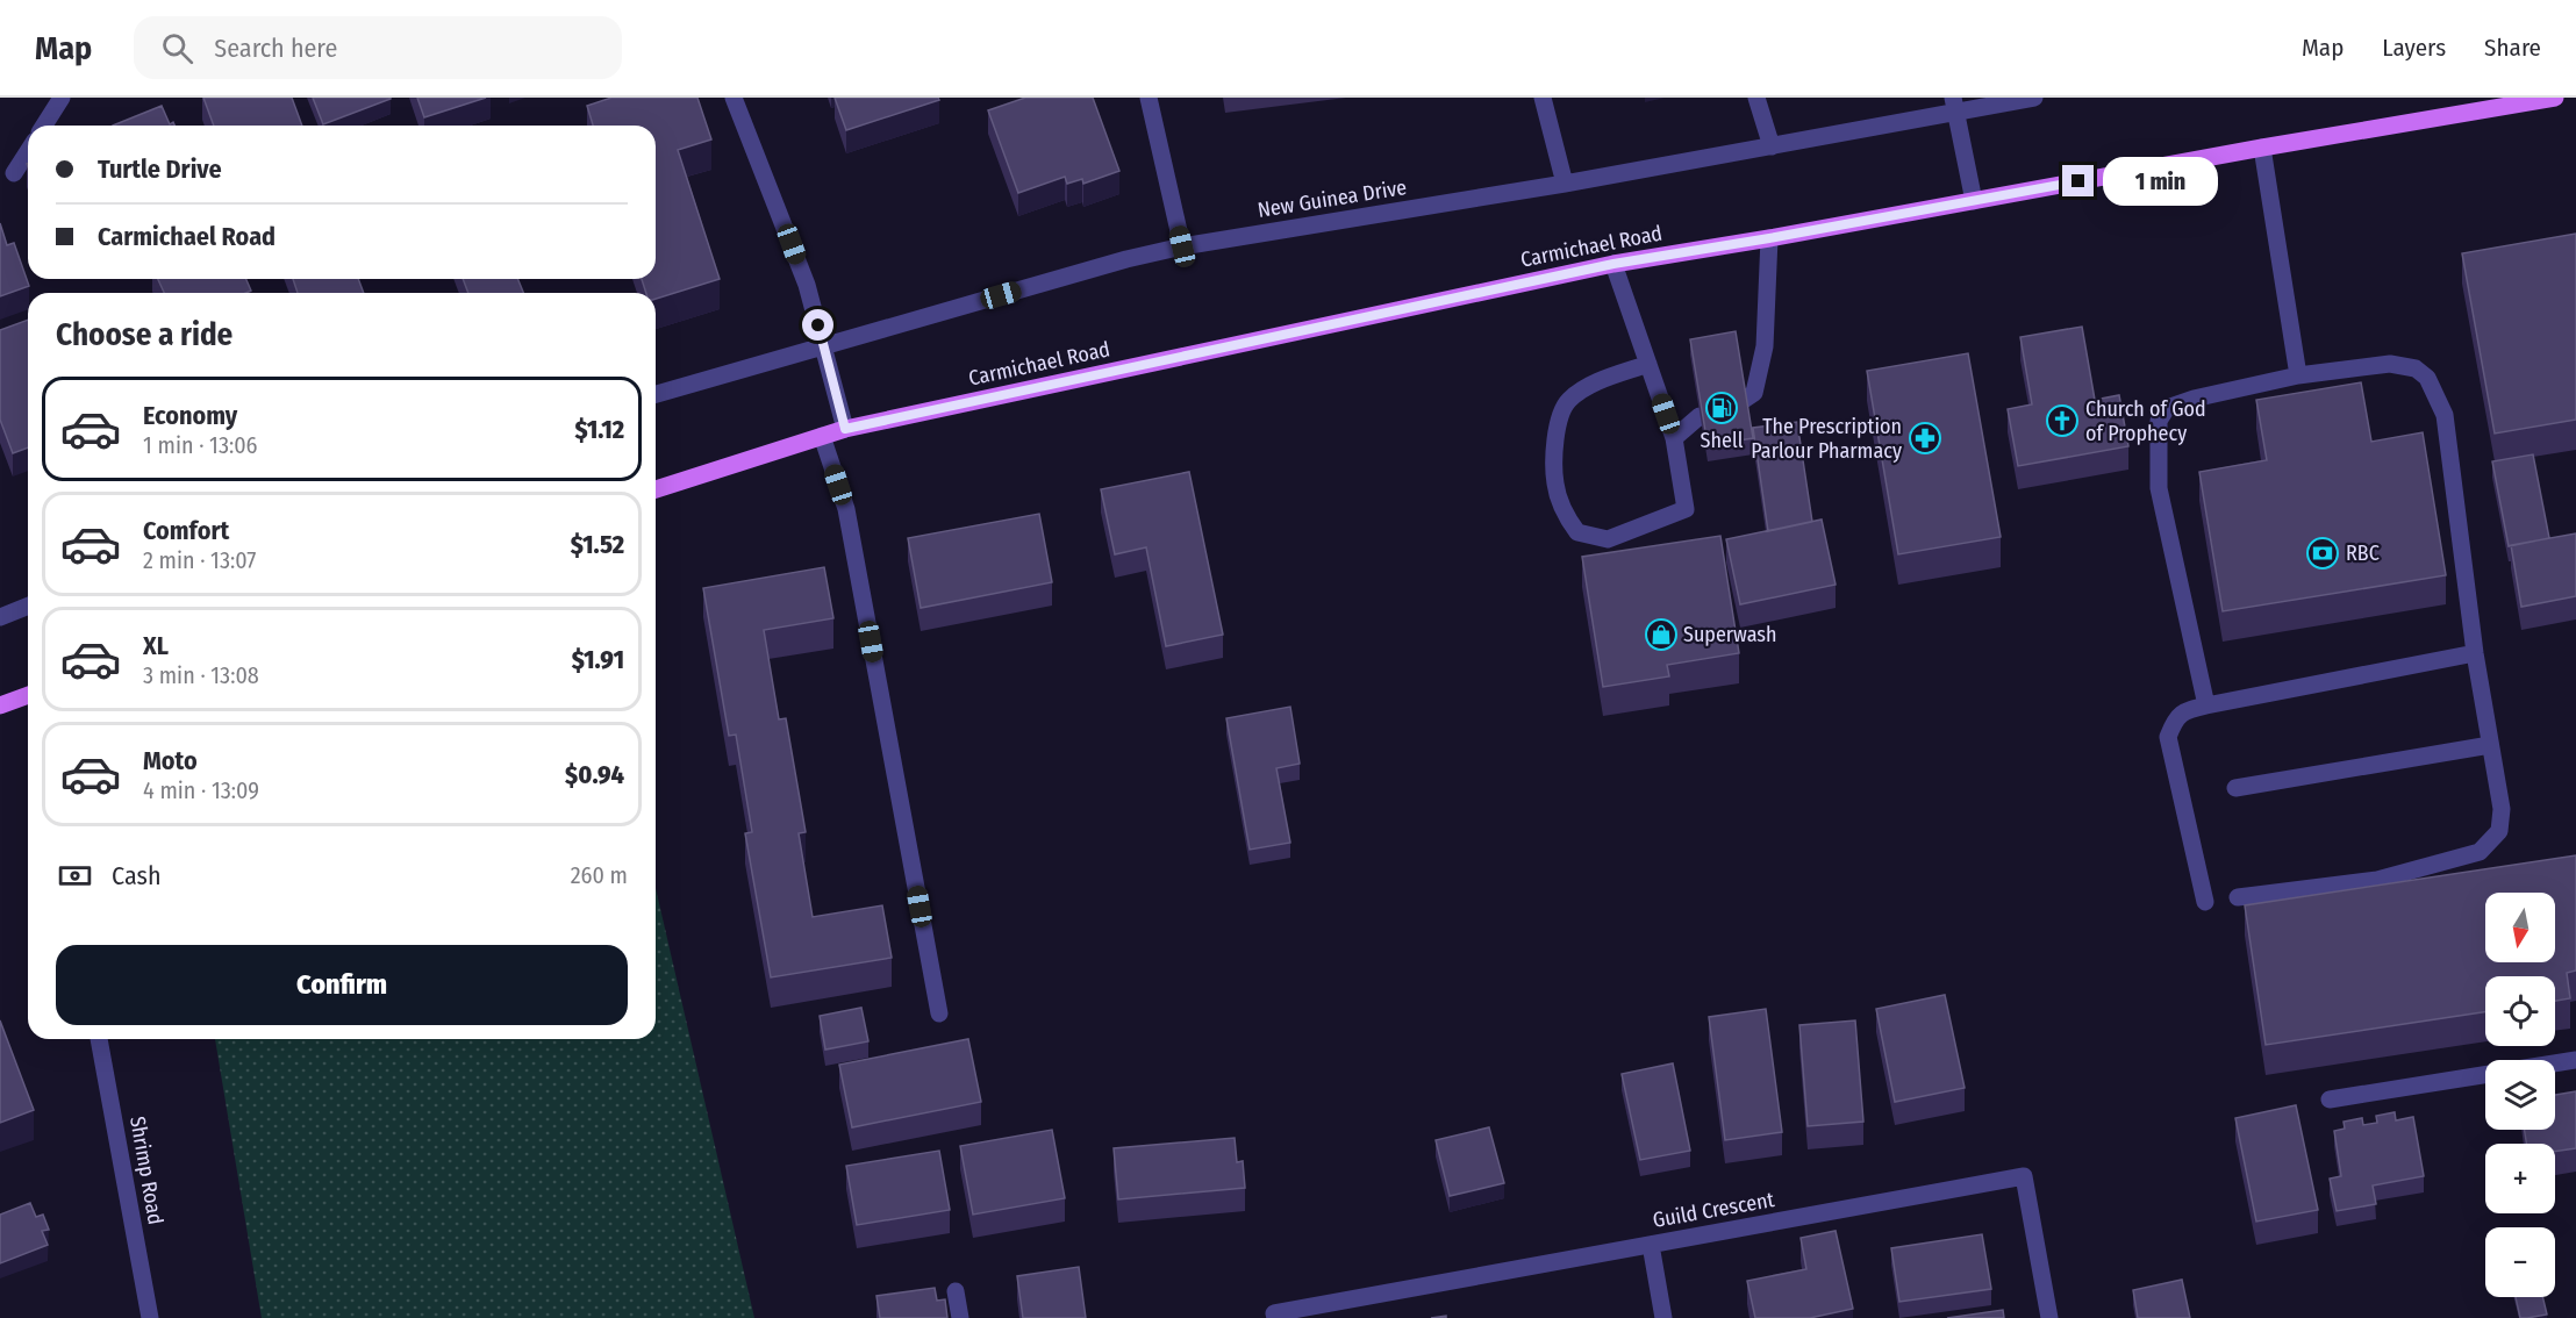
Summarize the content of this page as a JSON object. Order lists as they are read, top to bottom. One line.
{"streets":{"main road":["Carmichael Road"],"street":["New Guinea Drive","Shrimp Road","Guild Crescent"]},"places":{"fuel station":["Shell"],"church":["Church of God of Prophecy"],"pharmacy":["The Prescription Parlour Pharmacy"],"bank":["RBC"],"shop":["Superwash"]},"north":"bottom","page":{"header":"Map","search":"Search here","nav":["Map","Layers","Share"],"banner":["Turtle Drive","Carmichael Road"],"bubble":"1 min","heading":"Choose a ride","list":[{"name":"Economy","note":"1 min · 13:06","value":"$1.12"},{"name":"Comfort","note":"2 min · 13:07","value":"$1.52"},{"name":"XL","note":"3 min · 13:08","value":"$1.91"},{"name":"Moto","note":"4 min · 13:09","value":"$0.94"}],"pay":["Cash","260 m"],"map_buttons":["+","−"],"buttons":"Confirm"}}
